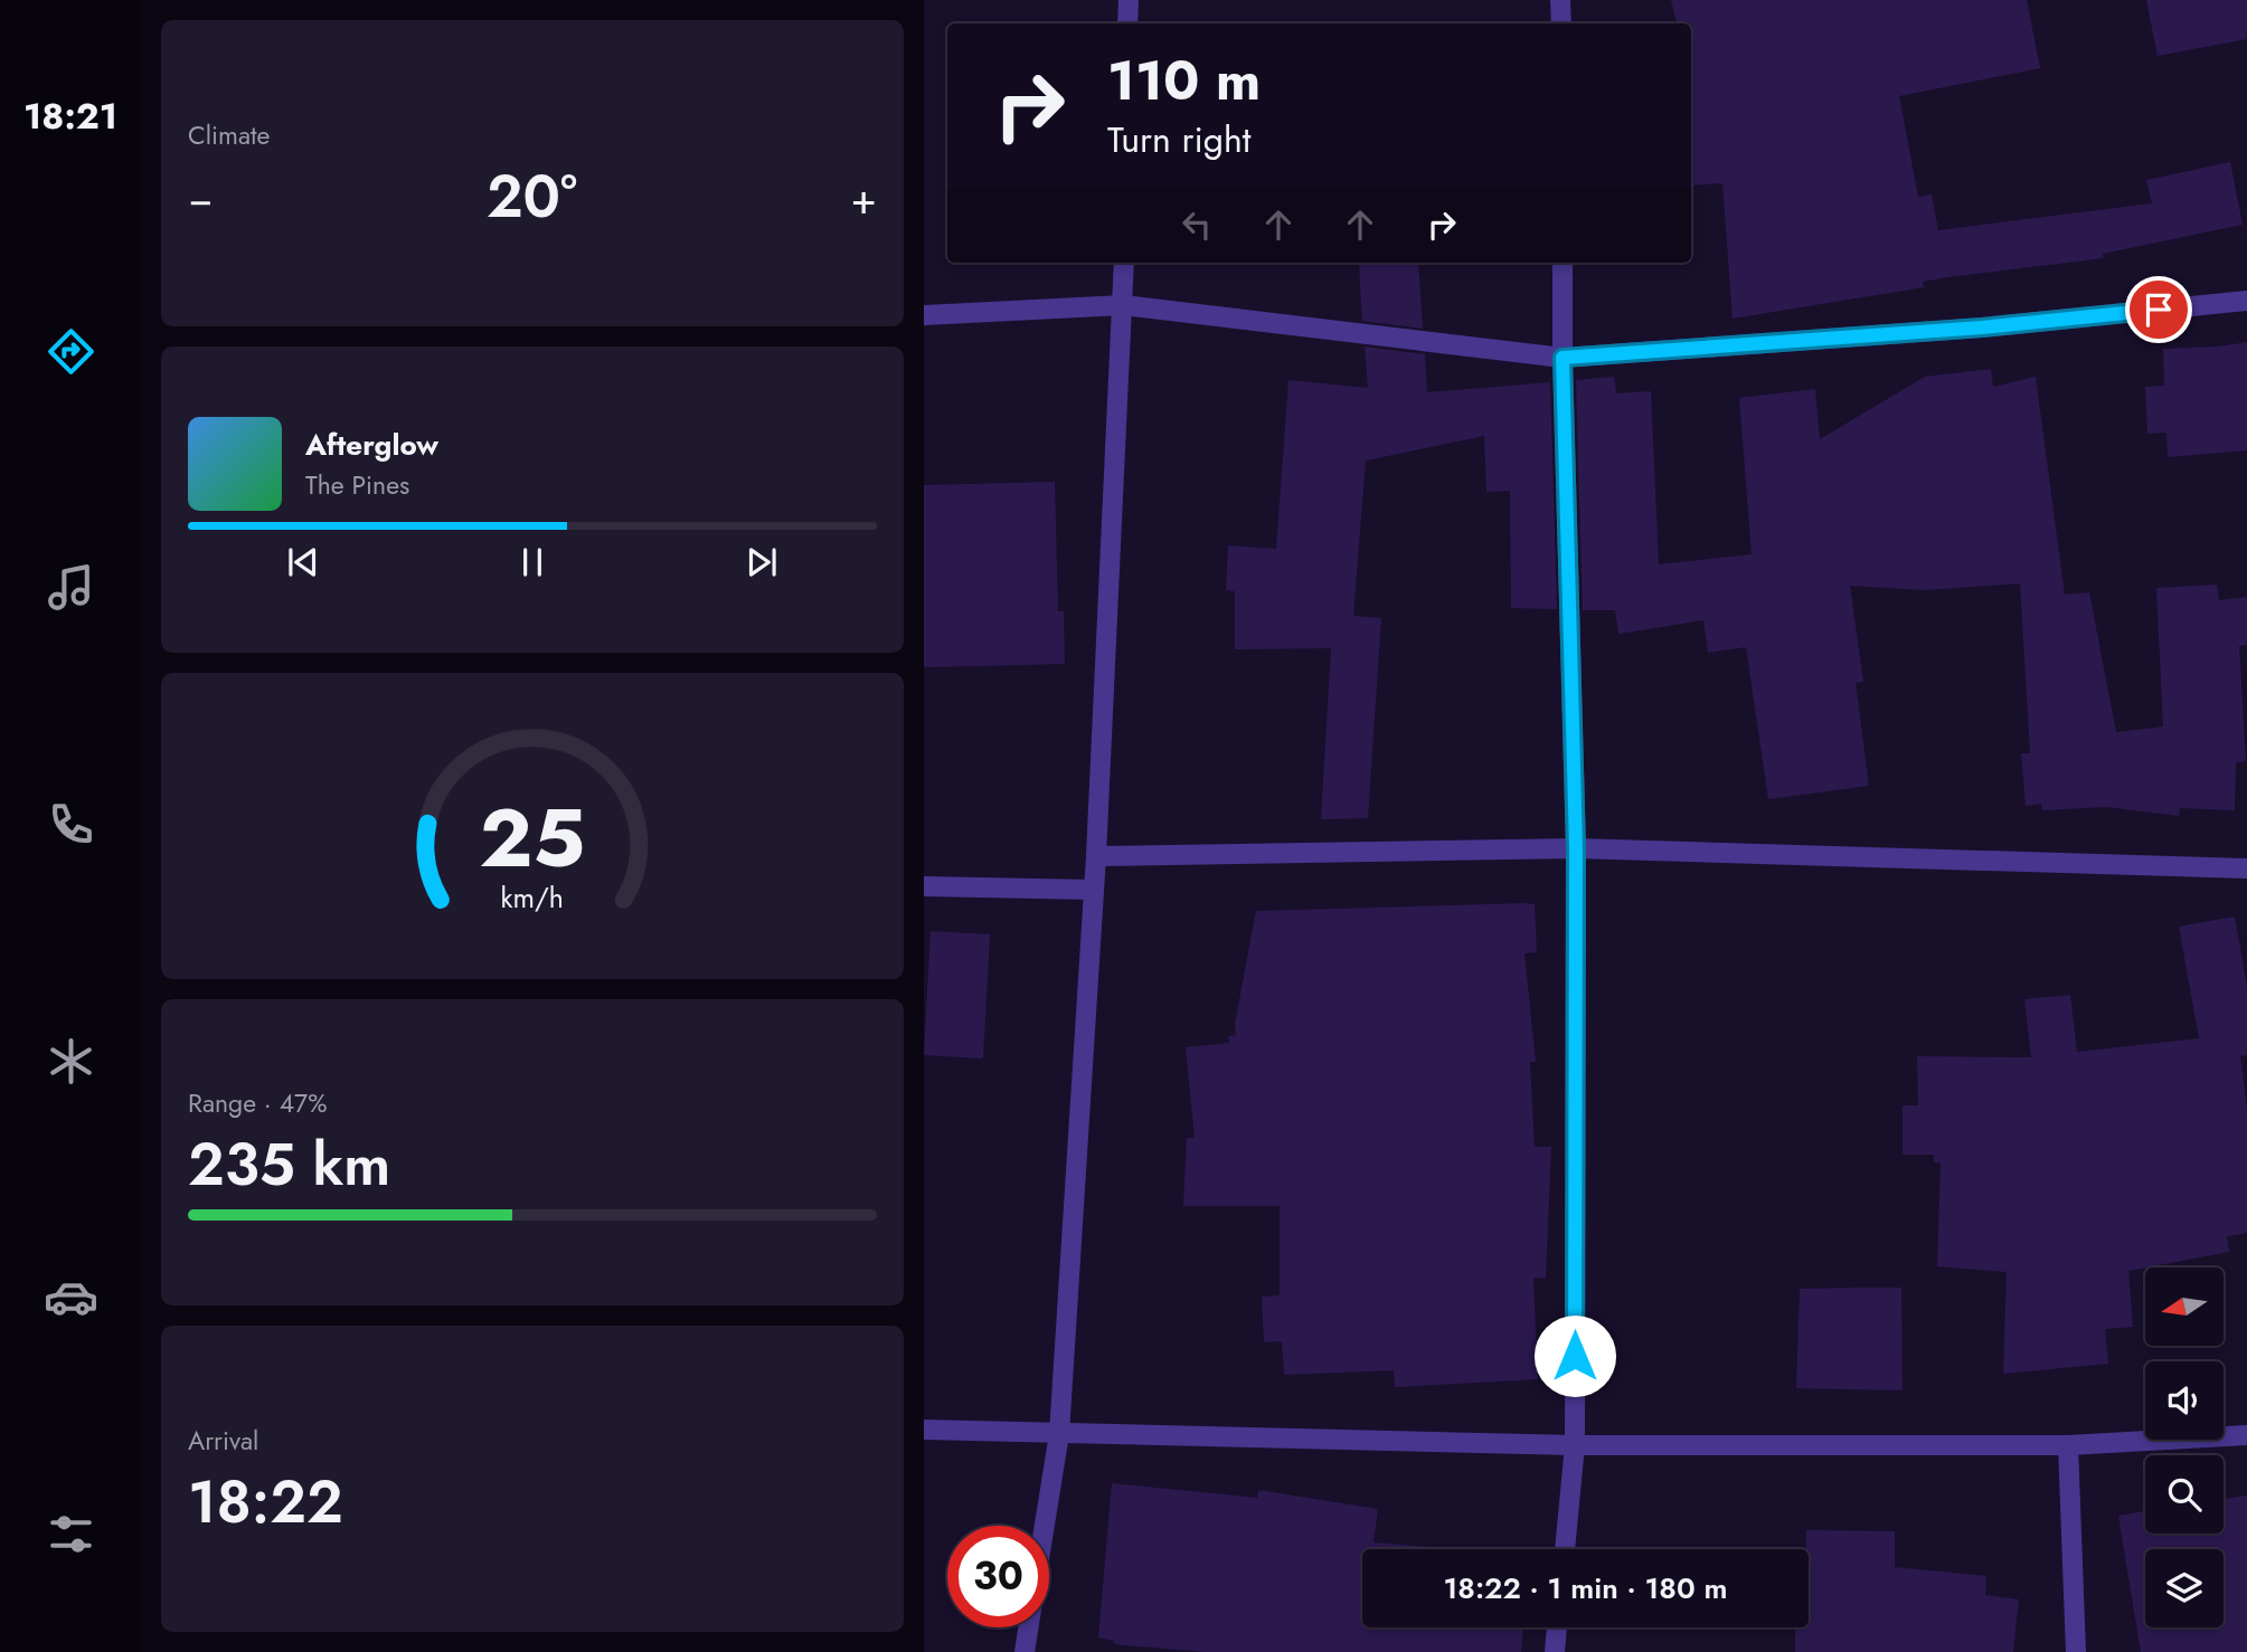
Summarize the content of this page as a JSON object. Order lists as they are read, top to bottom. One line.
{"north":"left","page":{"tabs":"18:21","tile":["Climate",["Range · 47%","235 km"],["Arrival","18:22"]],"turn":["110 m","Turn right"],"heat":["−","20°","+"],"song":["Afterglow","The Pines"],"limit":"30","trip":"18:22 · 1 min · 180 m","gauge":["25","km/h"]}}
